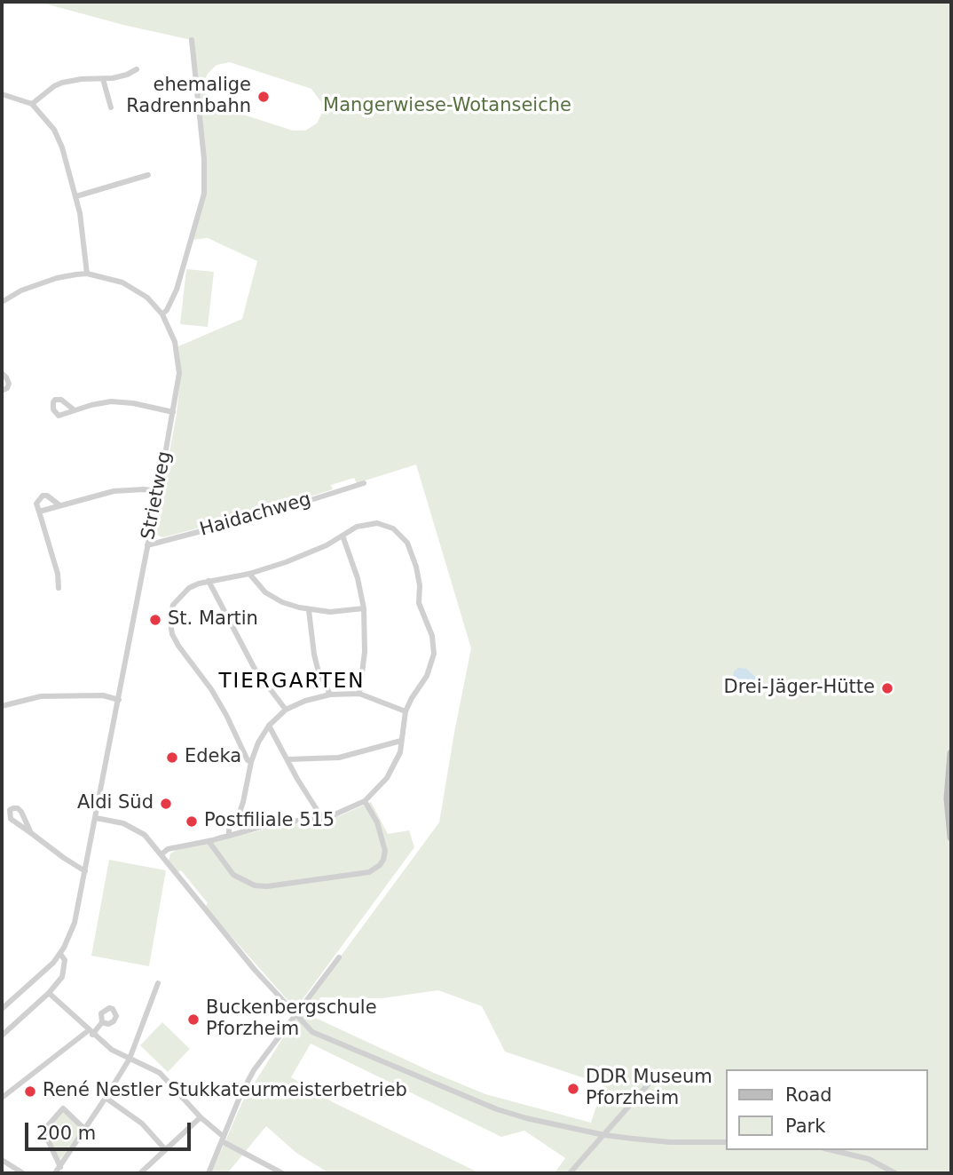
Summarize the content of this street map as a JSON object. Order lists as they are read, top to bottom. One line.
{"streets":{"street":["Strietweg","Haidachweg"]},"crossings":[["Strietweg","Haidachweg"]],"districts":["TIERGARTEN"],"parks":["Mangerwiese-Wotanseiche"],"places":["ehemalige Radrennbahn","St. Martin","Drei-Jäger-Hütte","Edeka","Aldi Süd","Postfiliale 515","Buckenbergschule Pforzheim","DDR Museum Pforzheim","René Nestler Stukkateurmeisterbetrieb"],"legend":["Road","Park"],"scale_bar":"200 m"}
